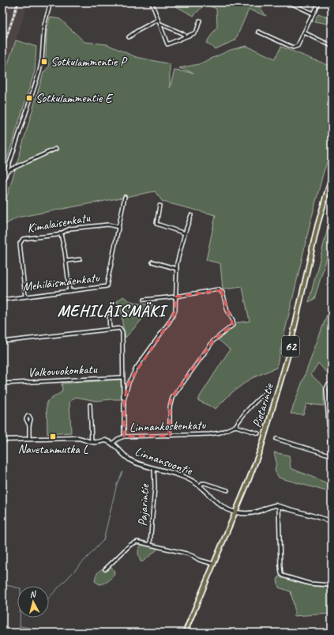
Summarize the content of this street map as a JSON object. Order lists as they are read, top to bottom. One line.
{"streets":{"main road":["62","Pietarintie"],"street":["Kimalaisenkatu","Mehiläismäenkatu","Valkovuokonkatu","Linnankoskenkatu","Linnansuontie","Pajarintie"]},"crossings":[["Kimalaisenkatu","Mehiläismäenkatu"],["Pietarintie","Linnansuontie"],["Pietarintie","Pajarintie"],["Linnankoskenkatu","Linnansuontie"],["Linnansuontie","Pajarintie"]],"districts":["MEHILÄISMÄKI"],"places":{"transit":["Sotkulammentie P","Sotkulammentie E","Navetanmutka L"]},"north":"top"}
